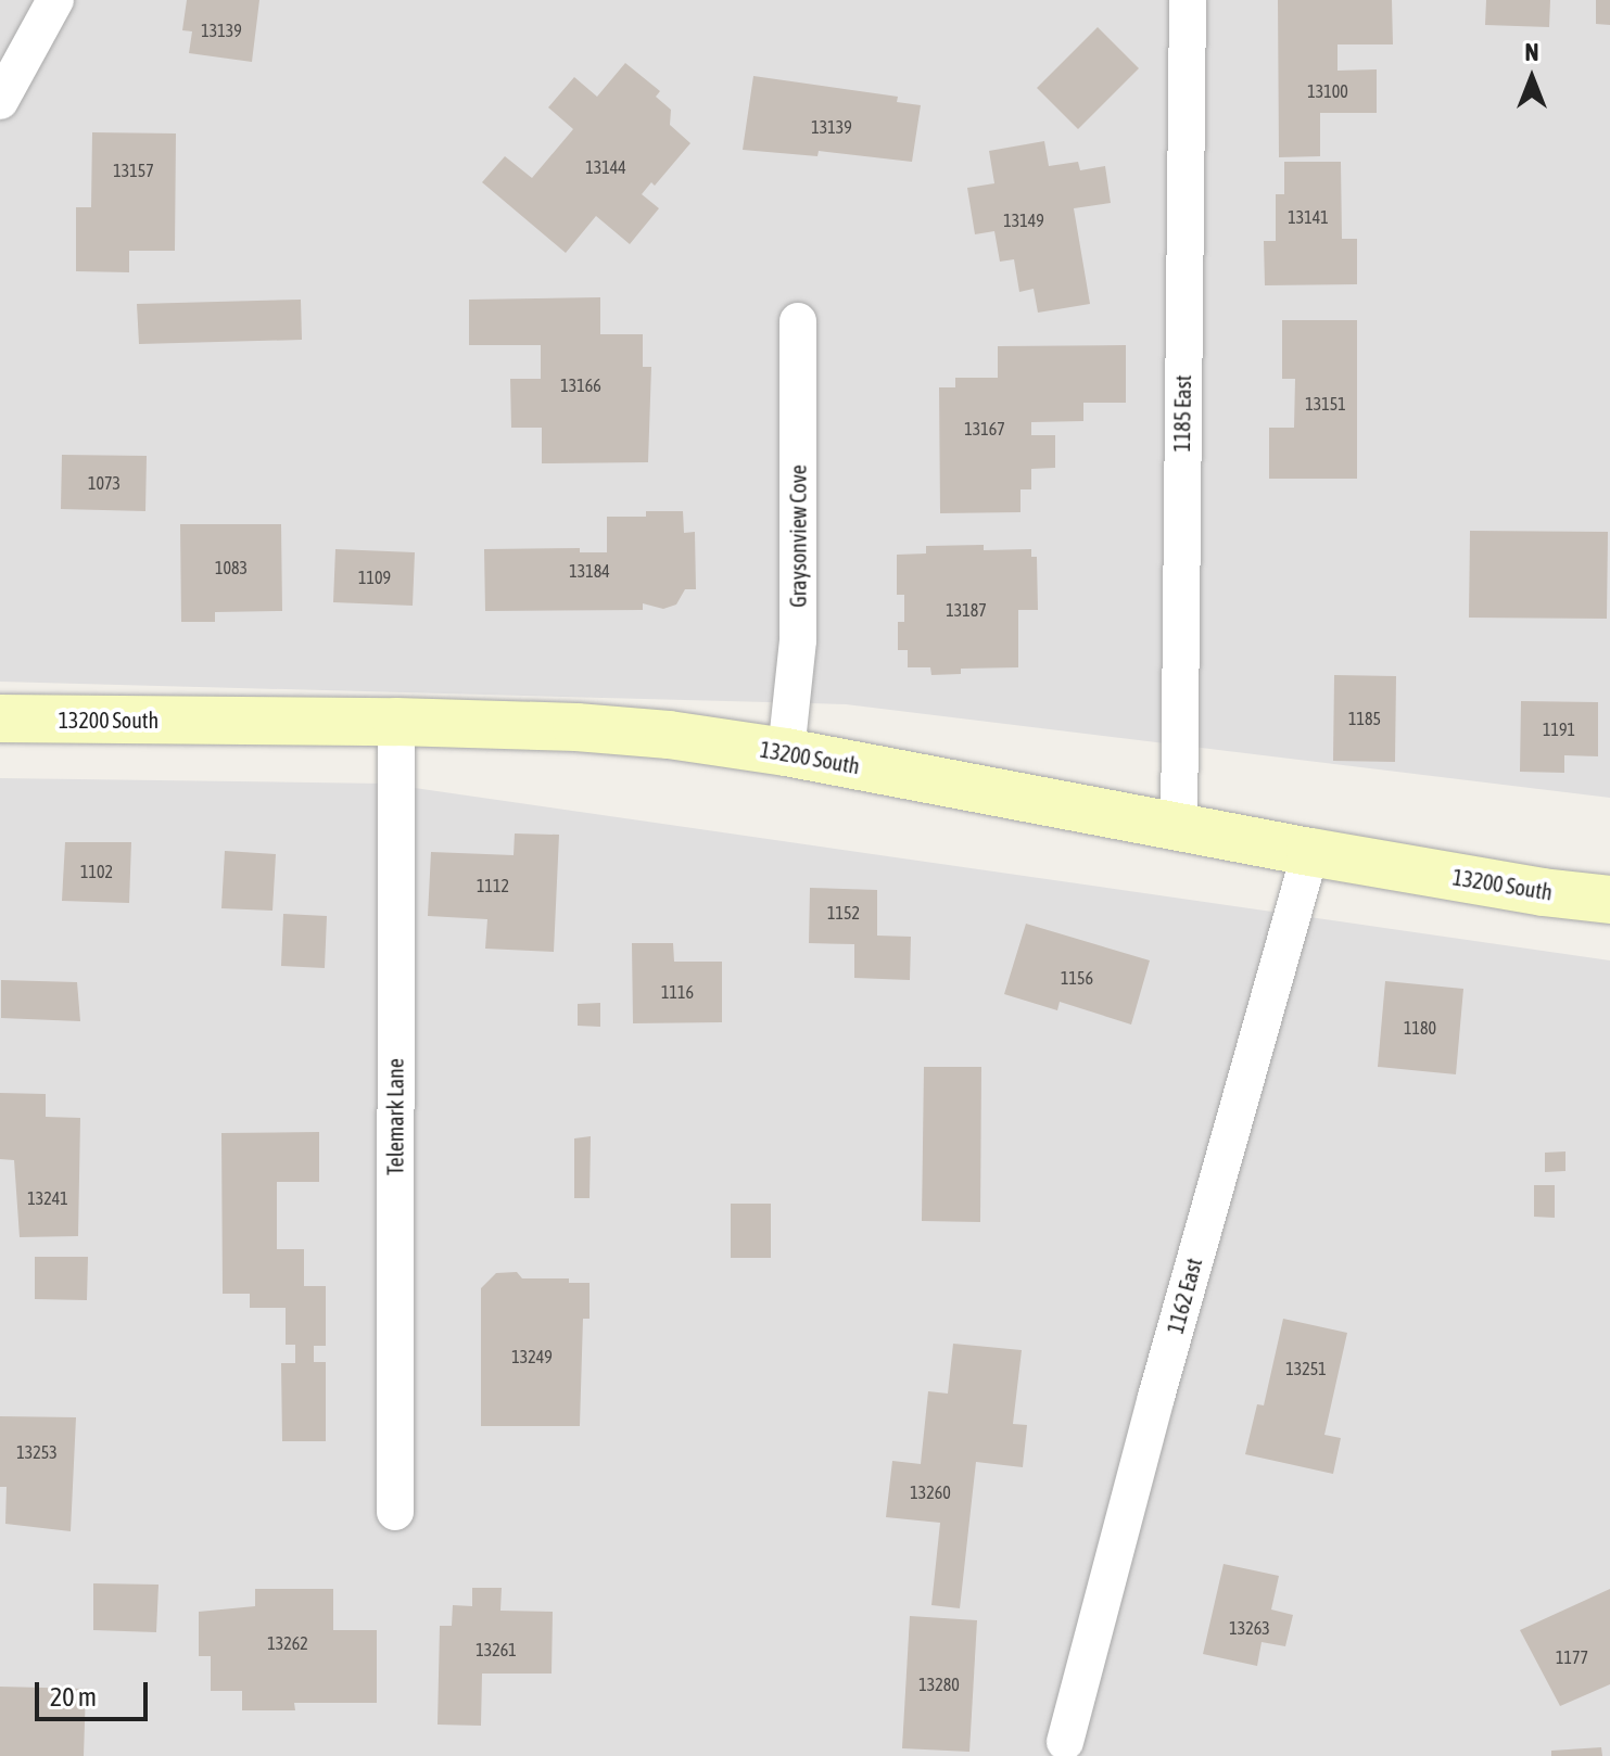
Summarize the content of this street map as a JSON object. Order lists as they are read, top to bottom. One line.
{"streets":{"street":["1185 East","Graysonview Cove","13200 South","Telemark Lane","1162 East"]},"crossings":[["1185 East","13200 South"],["Graysonview Cove","13200 South"],["13200 South","Telemark Lane"],["13200 South","1162 East"]],"house_numbers":["13139","13100","13139","13144","13157","13141","13149","13166","13151","13167","1073","1083","13184","1109","13187","1185","1191","1102","1112","1152","1156","1116","1180","13241","13249","13251","13253","13260","13263","13262","13261","1177","13280"],"scale_bar":"20 m","north":"top"}
